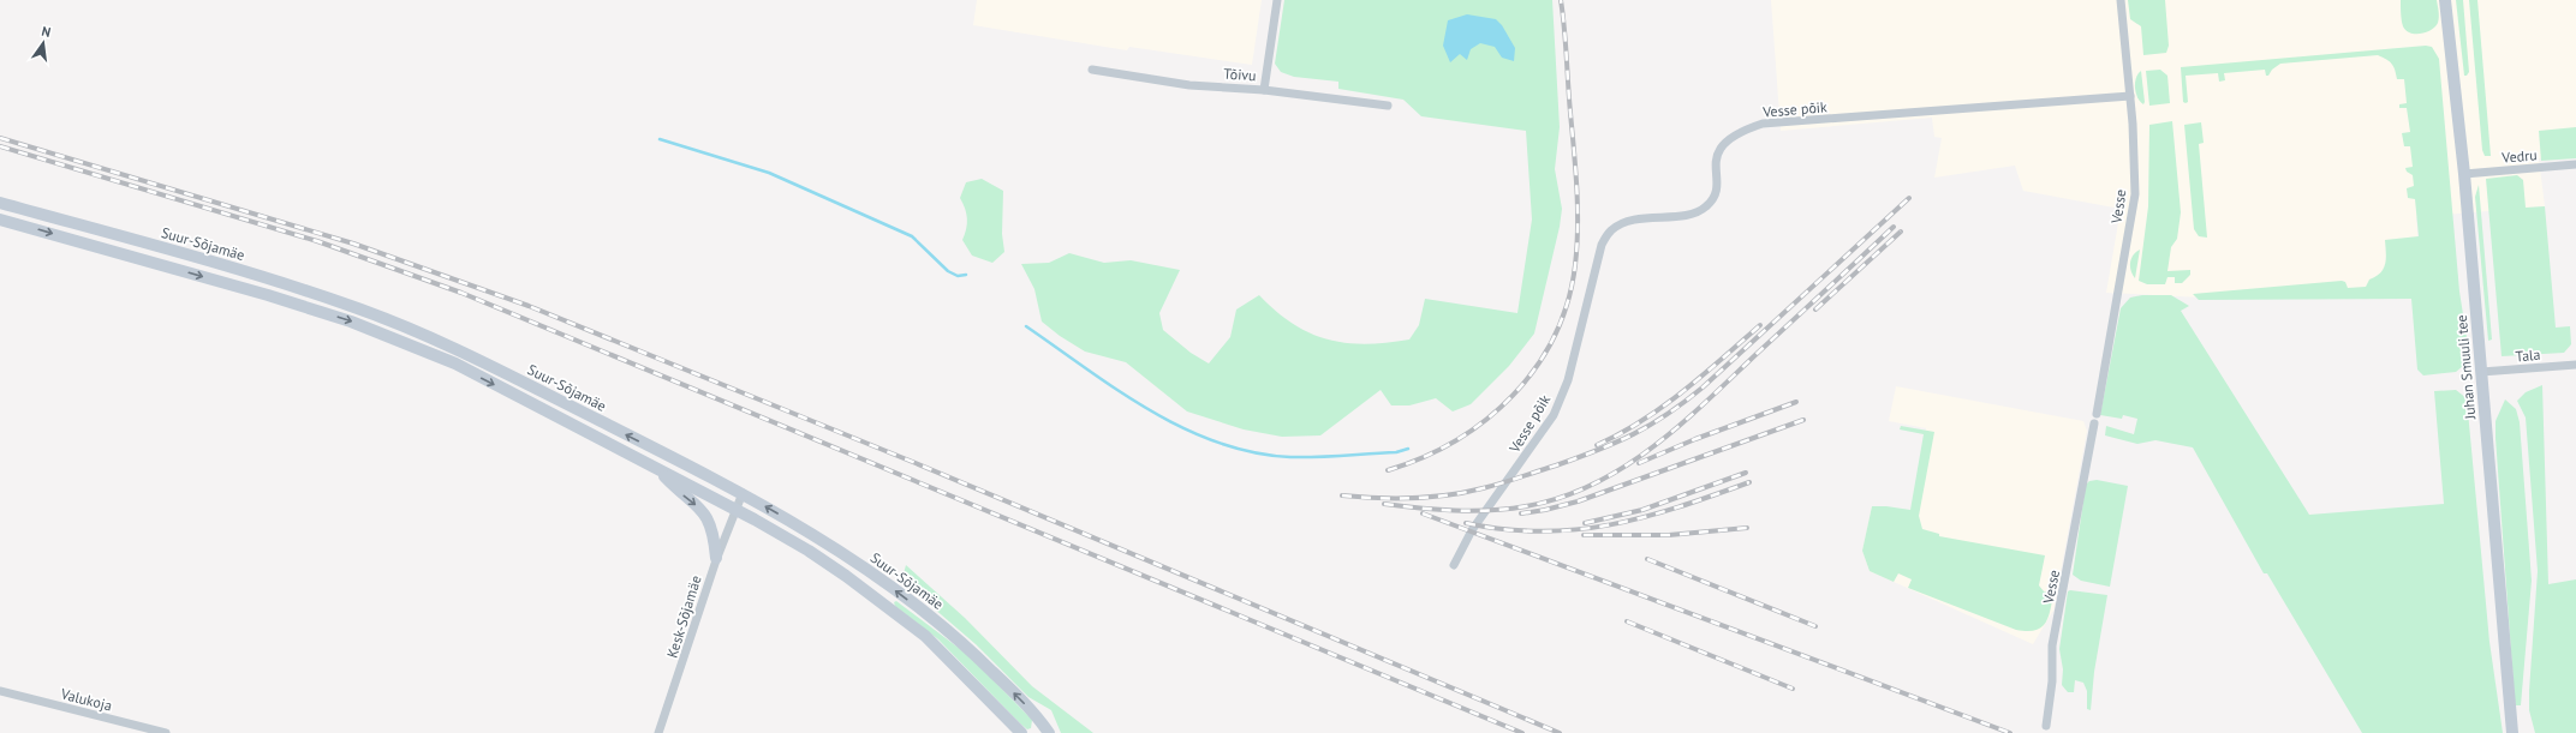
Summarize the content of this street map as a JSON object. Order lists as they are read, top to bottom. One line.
{"streets":{"main road":["Suur-Sõjamäe","Juhan Smuuli tee"],"street":["Tõivu","Vesse põik","Vedru","Vesse","Tala","Kesk-Sõjamäe","Valukoja"]},"crossings":[["Vesse põik","Vesse"],["Vedru","Juhan Smuuli tee"],["Suur-Sõjamäe","Kesk-Sõjamäe"],["Tala","Juhan Smuuli tee"]],"north":"top"}
